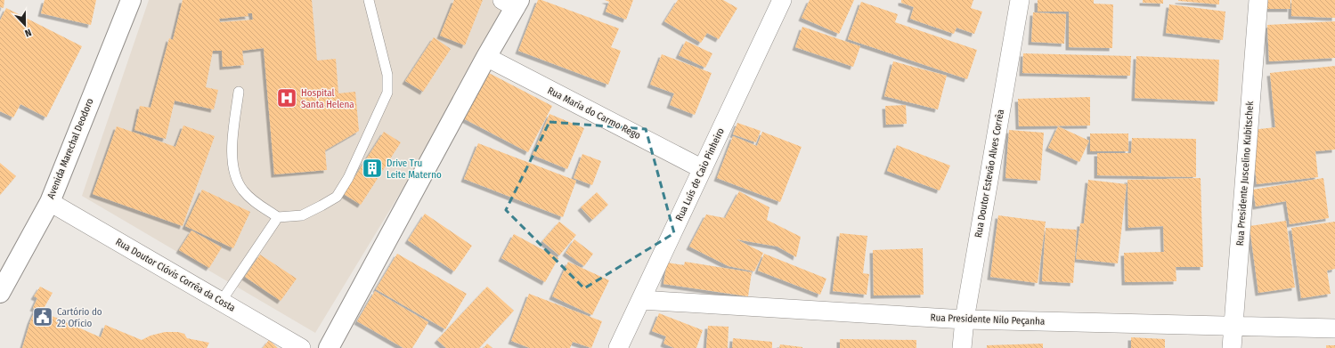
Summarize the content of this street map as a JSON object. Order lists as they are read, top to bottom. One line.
{"streets":{"main road":["Avenida Marechal Deodoro"],"street":["Rua María do Carmo Rego","Rua Doutor Estevão Alves Corrêa","Rua Presidente Juscelino Kubitschek","Rua Luís de Caio Pinheiro","Rua Doutor Clóvis Corrêa da Costa","Rua Presidente Nilo Peçanha"]},"crossings":[["Rua María do Carmo Rego","Rua Luís de Caio Pinheiro"],["Avenida Marechal Deodoro","Rua Doutor Clóvis Corrêa da Costa"],["Rua Doutor Estevão Alves Corrêa","Rua Presidente Nilo Peçanha"],["Rua Presidente Juscelino Kubitschek","Rua Presidente Nilo Peçanha"],["Rua Luís de Caio Pinheiro","Rua Presidente Nilo Peçanha"]],"places":{"hospital":["Hospital Santa Helena"],"building":["Drive Tru Leite Materno"],"public building":["Cartório do 2º Ofício"]},"north":"bottom"}
